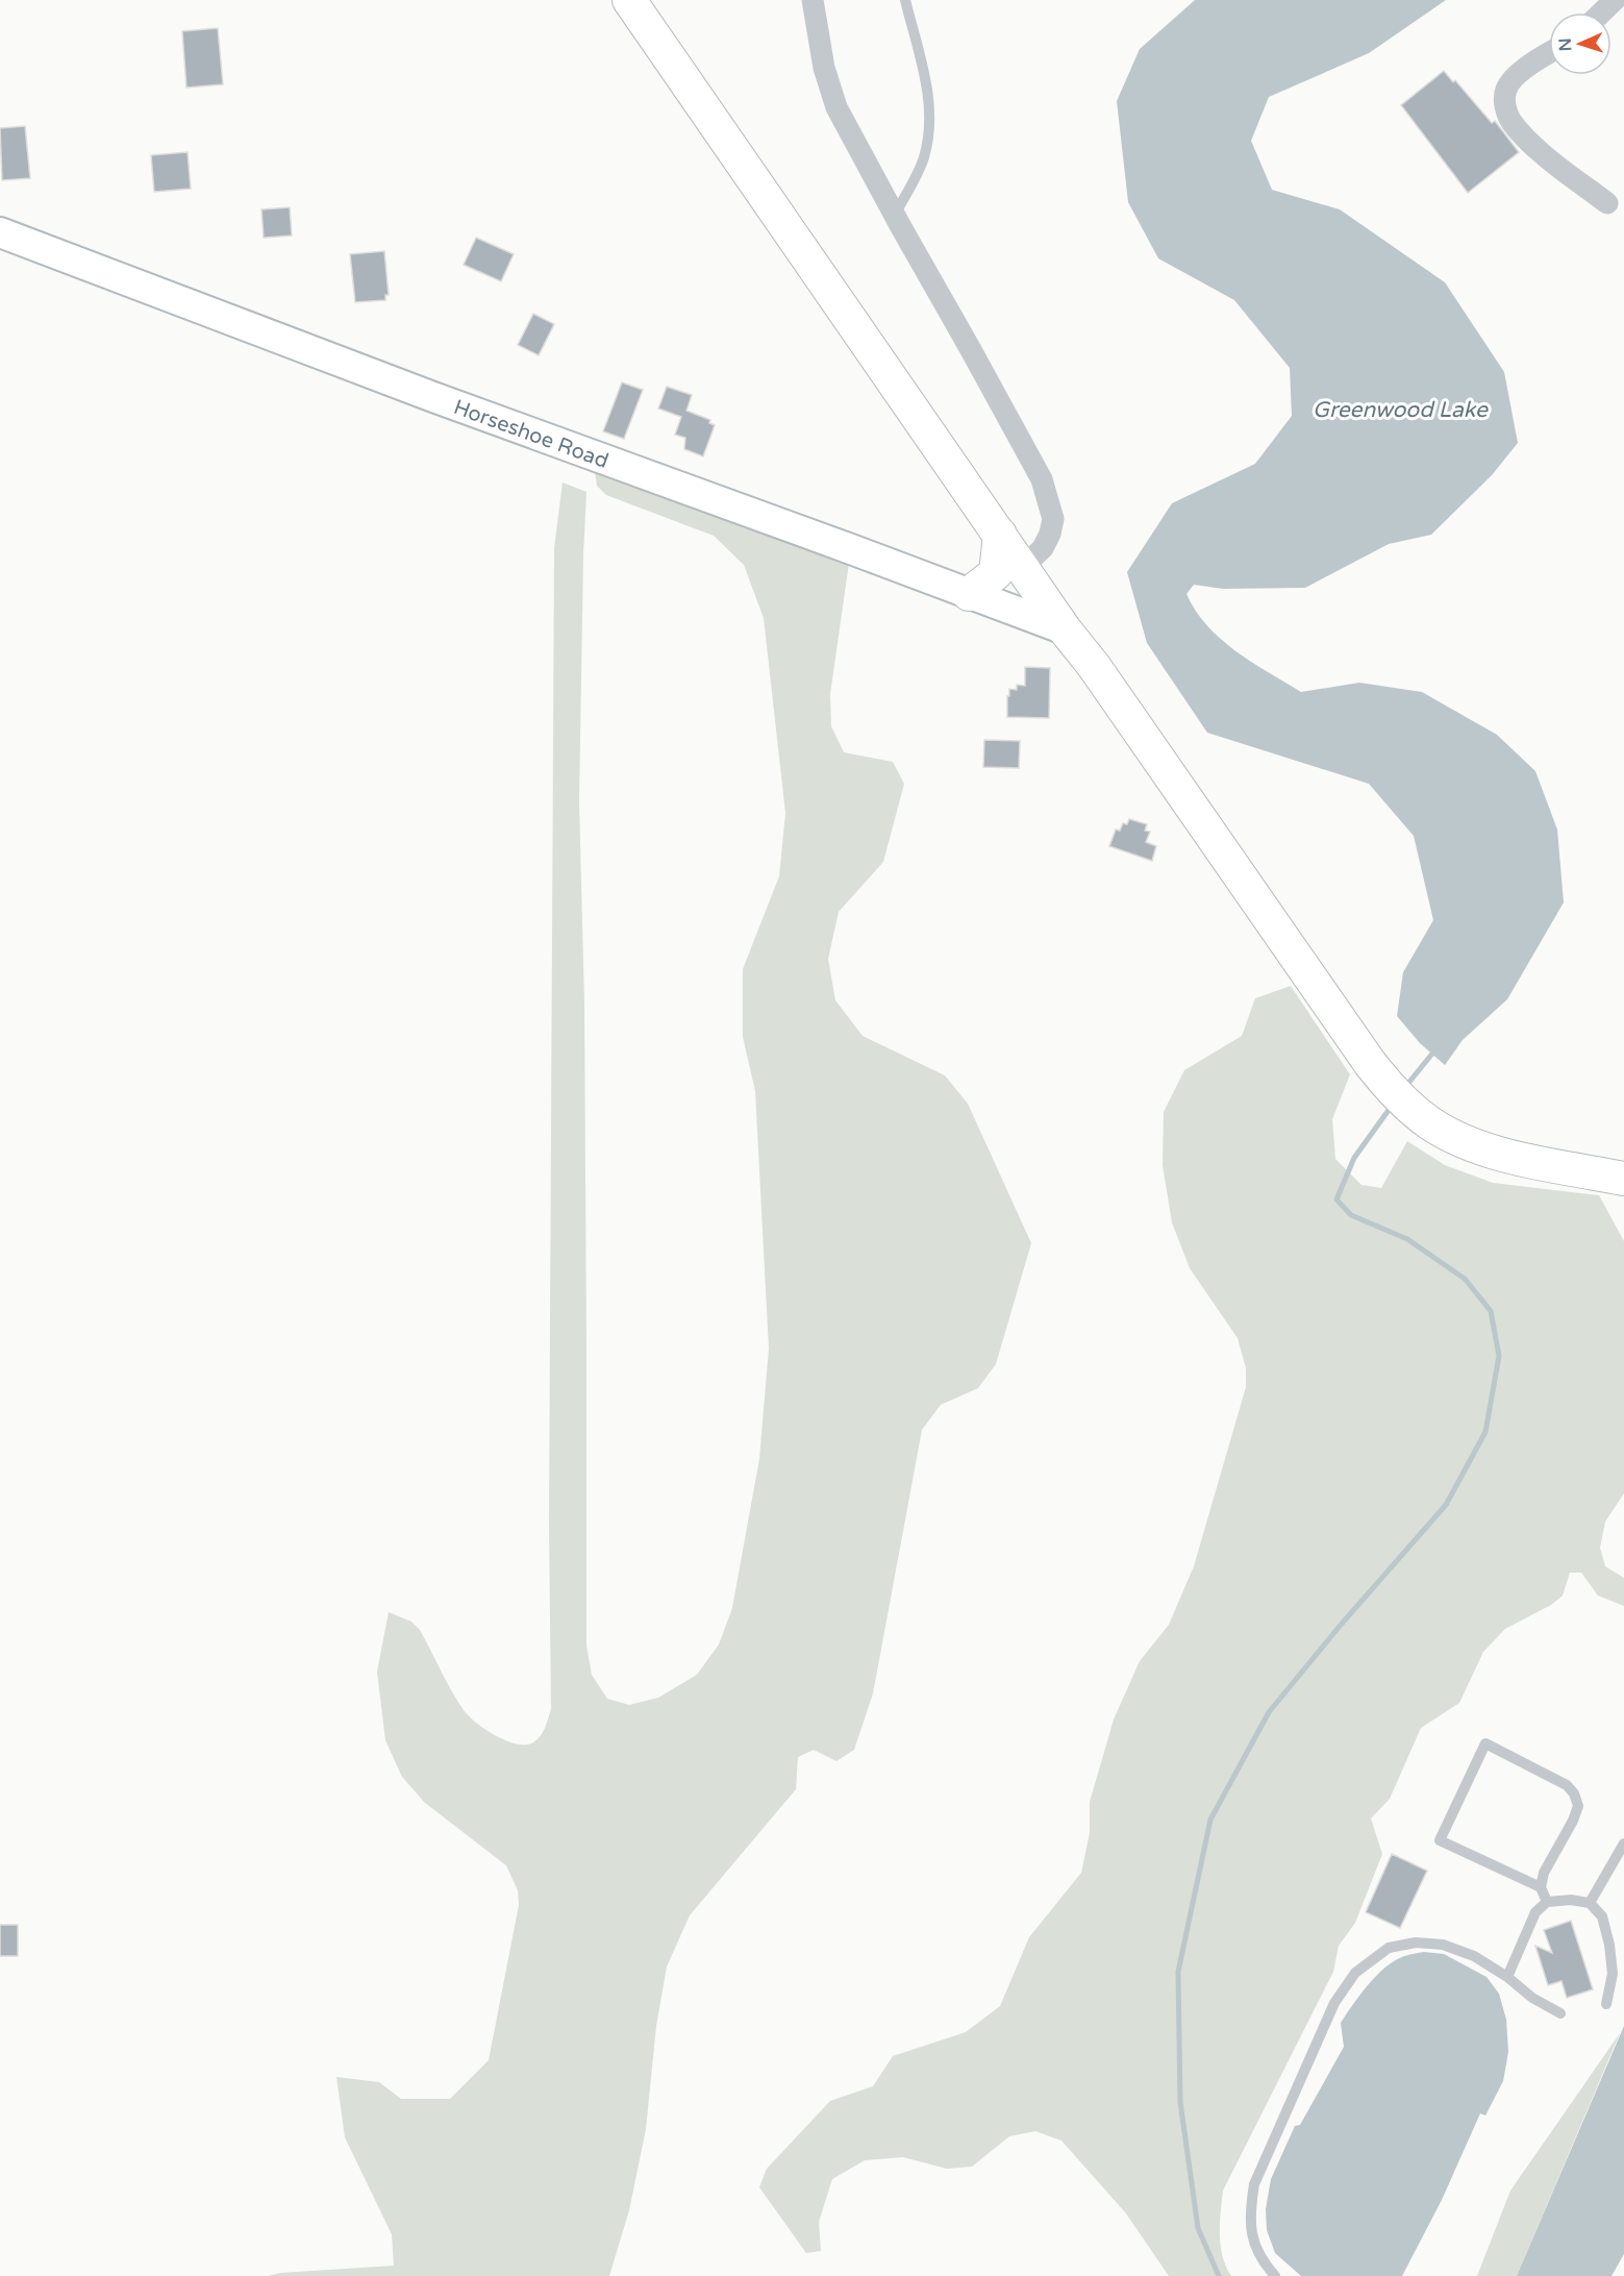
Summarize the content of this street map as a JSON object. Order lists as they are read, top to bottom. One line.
{"streets":{"street":["Horseshoe Road"]},"water":["Greenwood Lake"],"north":"left"}
